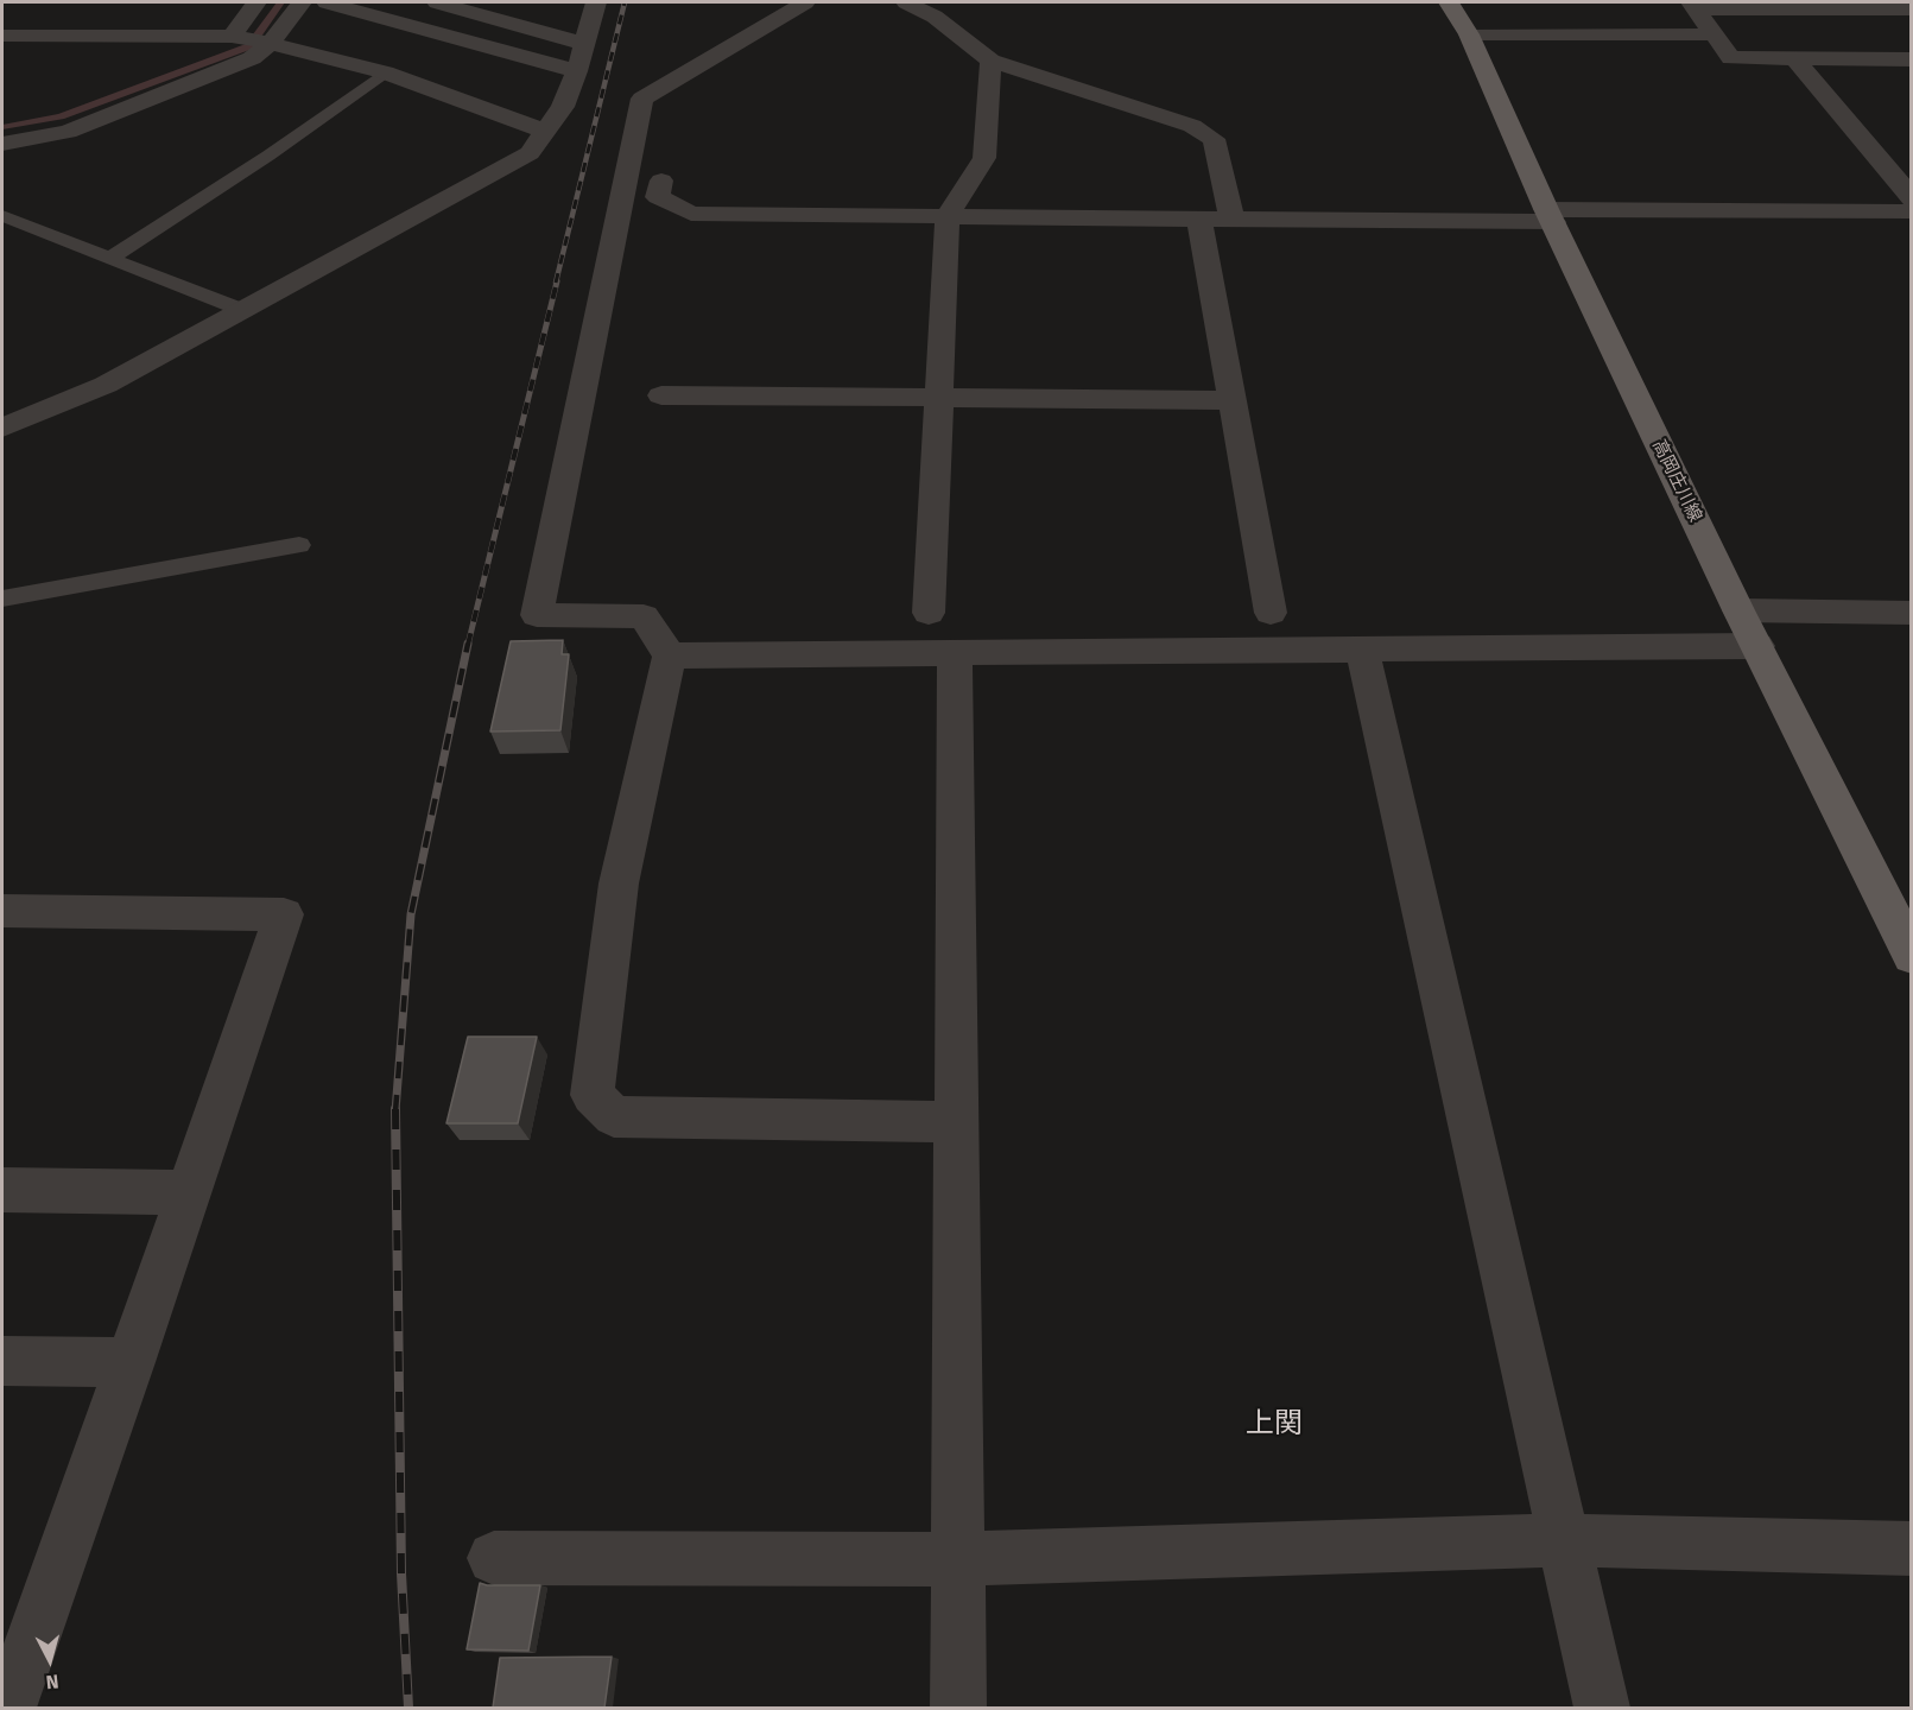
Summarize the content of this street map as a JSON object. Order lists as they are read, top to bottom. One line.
{"streets":{"main road":["高岡庄川線"]},"districts":["上関"],"north":"bottom"}
